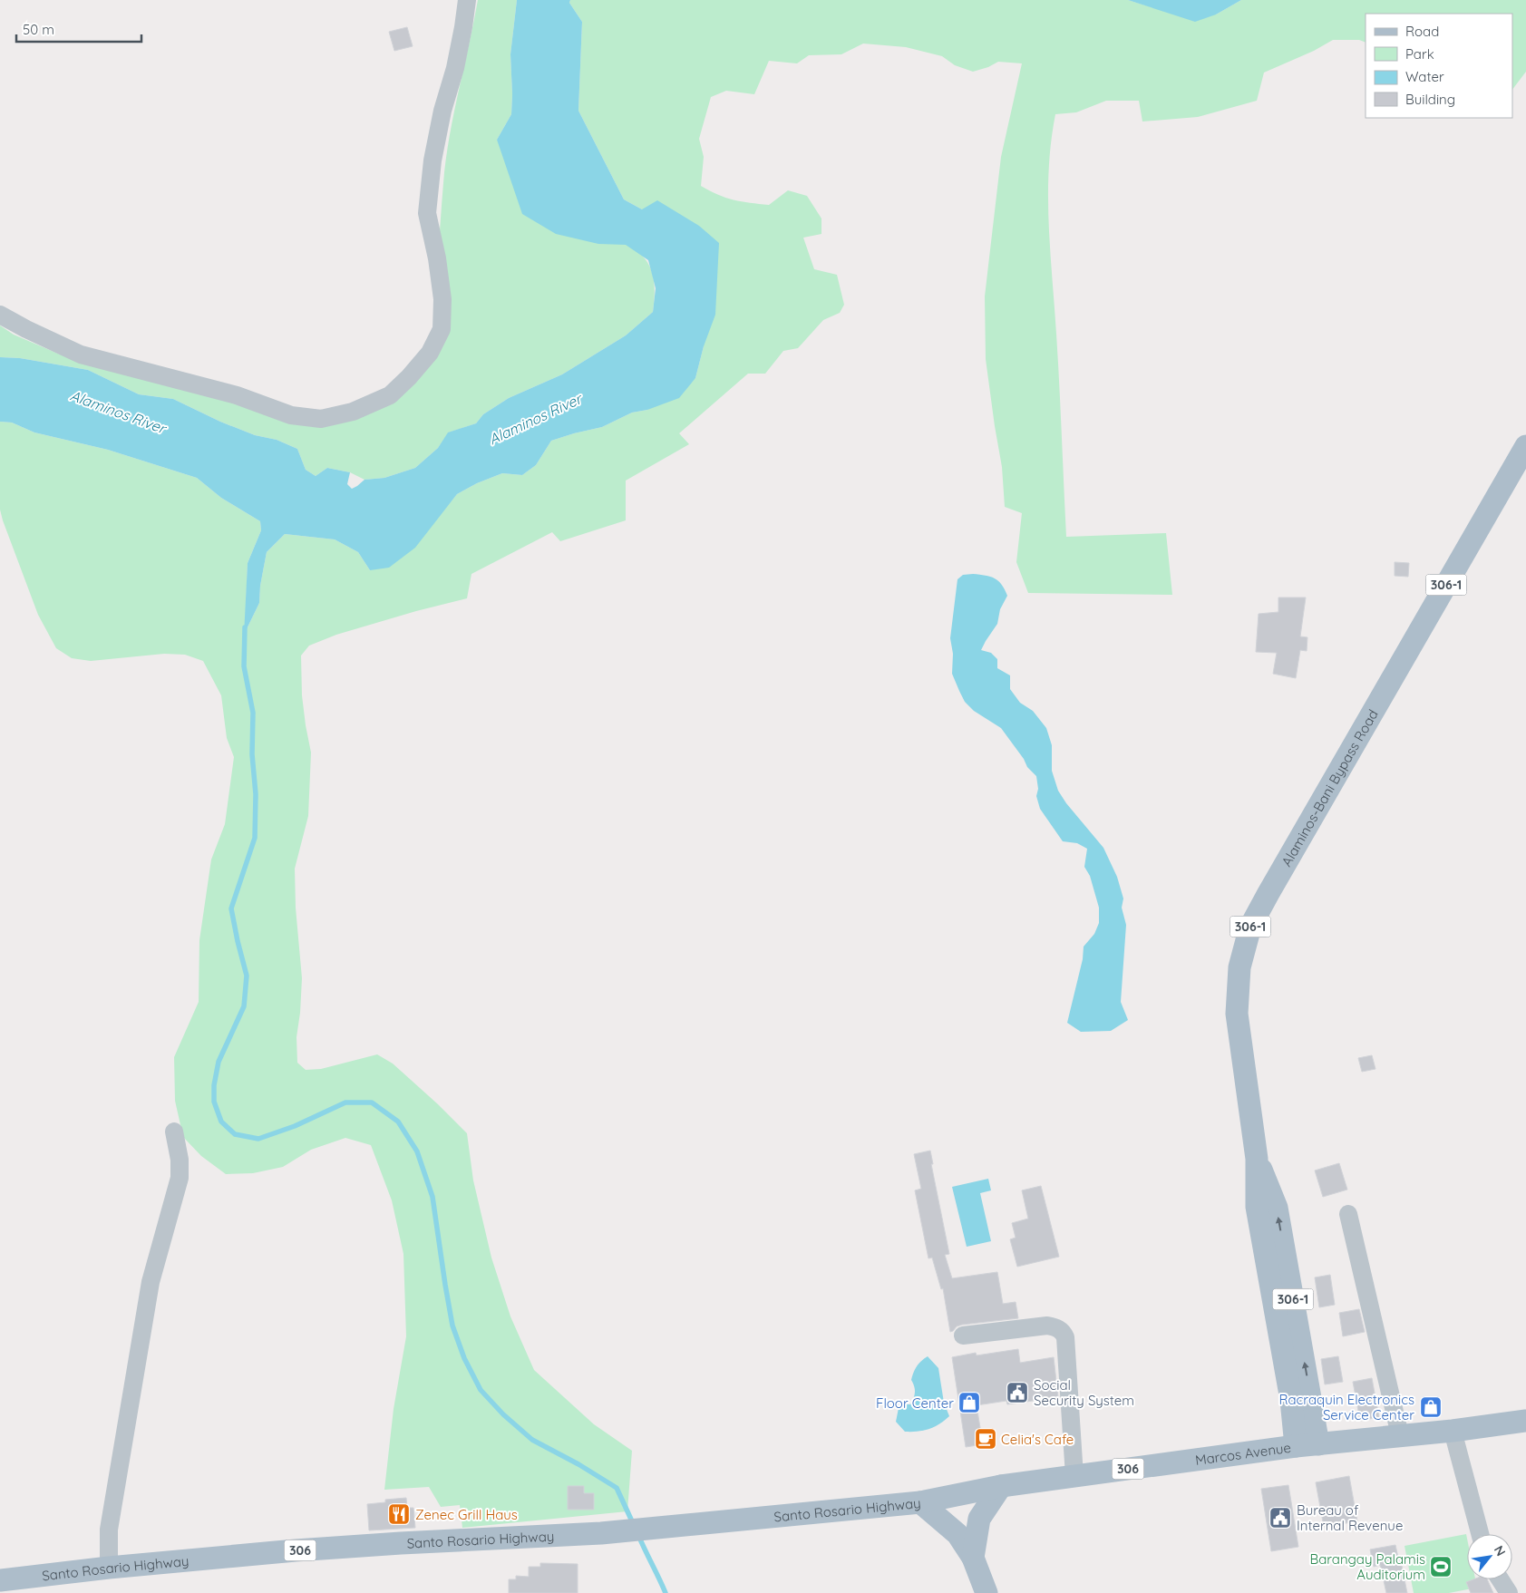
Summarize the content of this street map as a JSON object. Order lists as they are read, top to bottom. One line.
{"streets":{"main road":["306-1","Alaminos-Bani Bypass Road","Marcos Avenue","306","Santo Rosario Highway"]},"crossings":[["Alaminos-Bani Bypass Road","Marcos Avenue"],["Marcos Avenue","Santo Rosario Highway"]],"water":["Alaminos River"],"places":{"public building":["Social Security System","Bureau of Internal Revenue"],"shop":["Floor Center","Racraquin Electronics Service Center"],"cafe":["Celia's Cafe"],"restaurant":["Zenec Grill Haus"],"sports":["Barangay Palamis Auditorium"]},"legend":["Road","Park","Water","Building"],"scale_bar":"50 m","north":"top right"}
